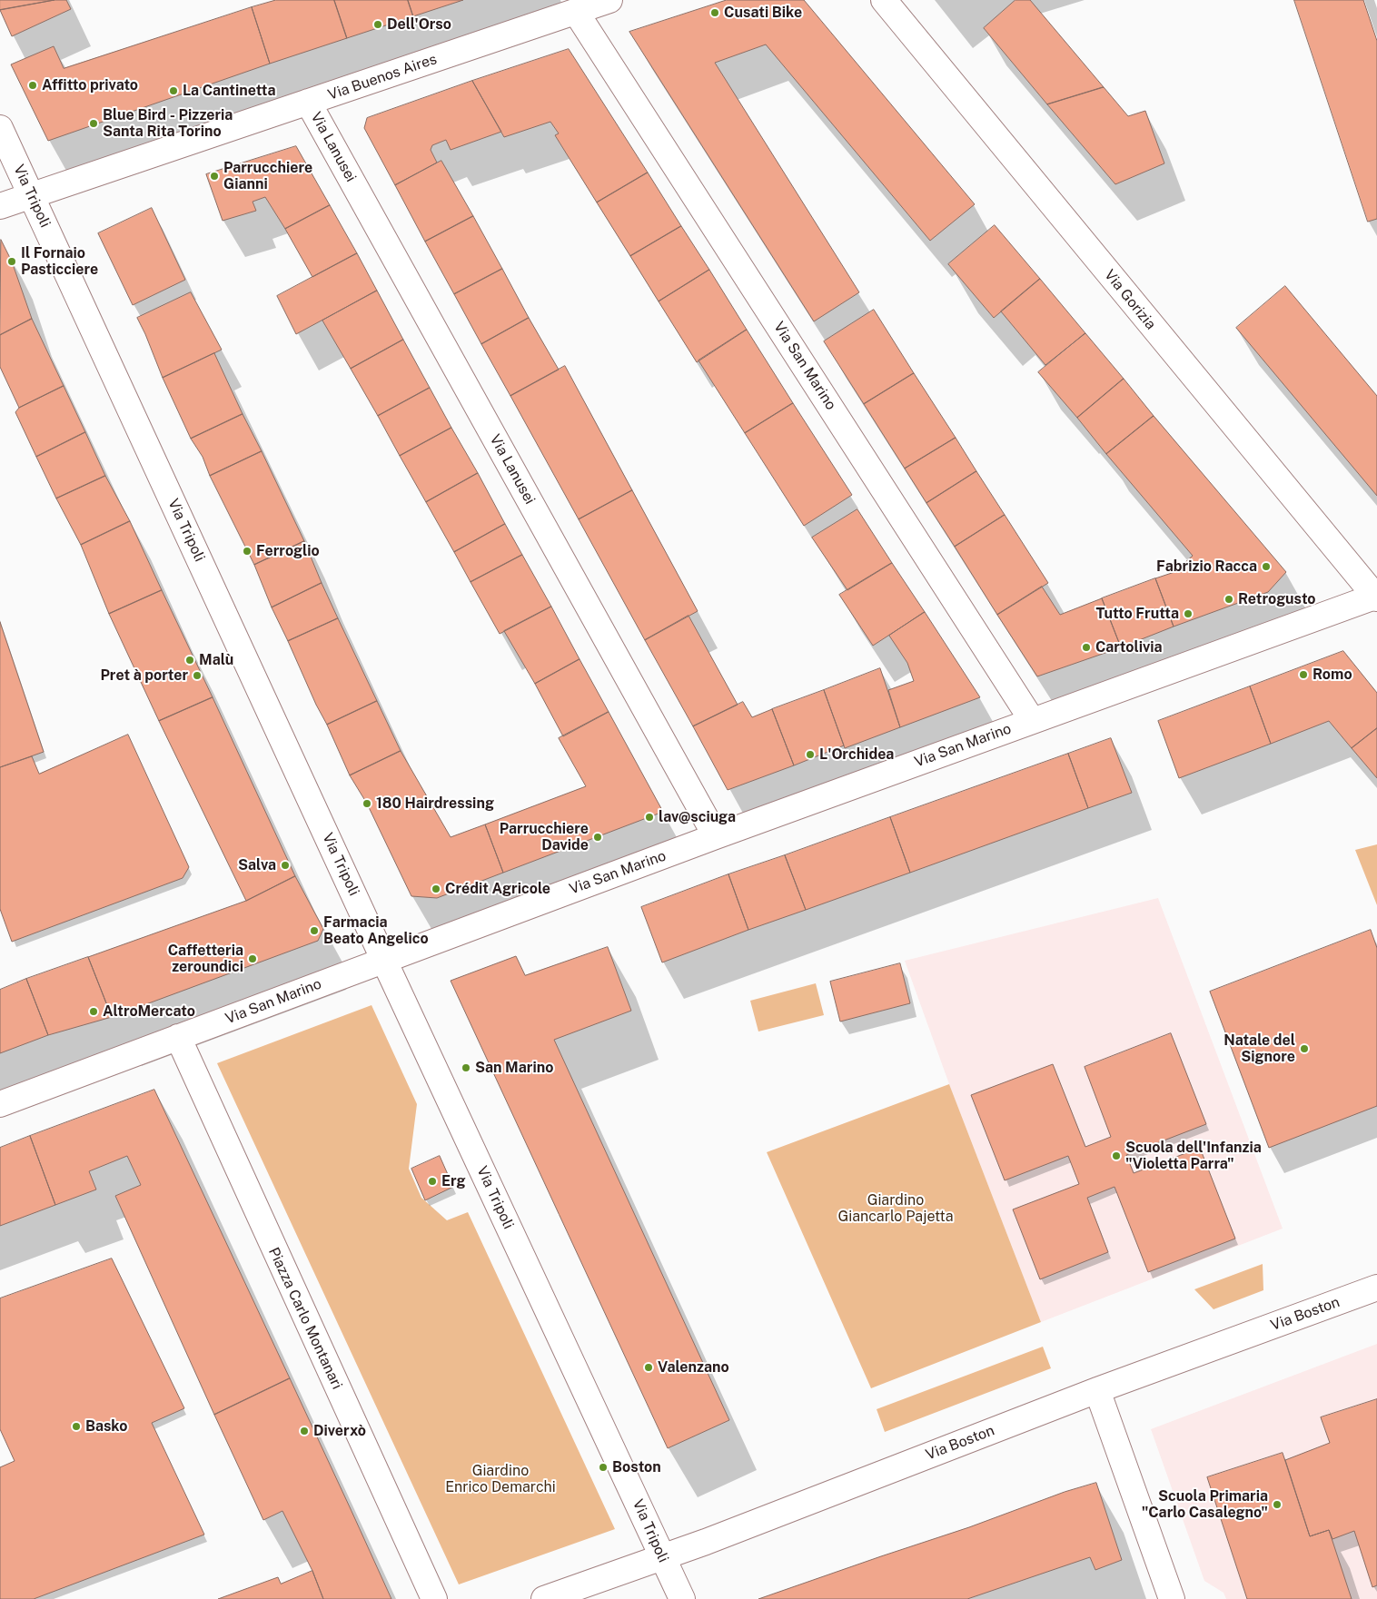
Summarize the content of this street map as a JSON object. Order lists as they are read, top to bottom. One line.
{"streets":{"street":["Via Buenos Aires","Via Lanusei","Via Tripoli","Via Gorizia","Via San Marino","Via Boston","Piazza Carlo Montanari"]},"crossings":[["Via Buenos Aires","Via Lanusei"],["Via Buenos Aires","Via Tripoli"],["Via Buenos Aires","Via San Marino"],["Via Lanusei","Via San Marino"],["Via Tripoli","Via San Marino"],["Via Tripoli","Via Boston"],["Via Gorizia","Via San Marino"],["Via San Marino","Piazza Carlo Montanari"]],"parks":["Giardino Giancarlo Pajetta","Giardino Enrico Demarchi"],"places":["Cusati Bike","Dell'Orso","Affitto privato","La Cantinetta","Blue Bird - Pizzeria Santa Rita Torino","Parrucchiere Gianni","Il Fornaio Pasticciere","Ferroglio","Fabrizio Racca","Retrogusto","Tutto Frutta","Cartolivia","Malù","Romo","Pret à porter","L'Orchidea","180 Hairdressing","lav@sciuga","Parrucchiere Davide","Salva","Crédit Agricole","Farmacia Beato Angelico","Caffetteria zeroundici","AltroMercato","Natale del Signore","San Marino","Scuola dell'Infanzia \"Violetta Parra\"","Erg","Valenzano","Basko","Diverxò","Boston","Scuola Primaria \"Carlo Casalegno\""]}
